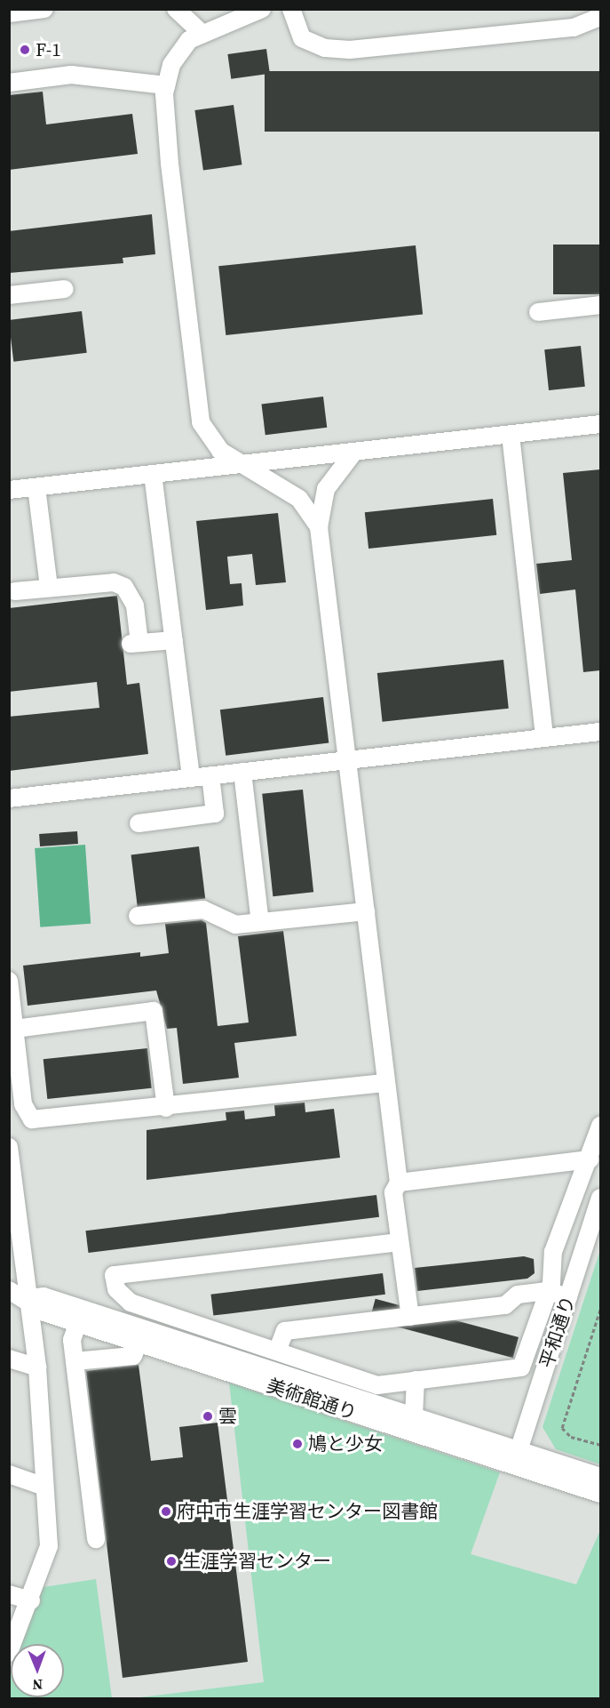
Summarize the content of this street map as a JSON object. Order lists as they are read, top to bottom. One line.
{"streets":{"street":["平和通り","美術館通り"]},"crossings":[["平和通り","美術館通り"]],"places":["F-1","雲","鳩と少女","府中市生涯学習センター図書館","生涯学習センター"],"north":"bottom"}
